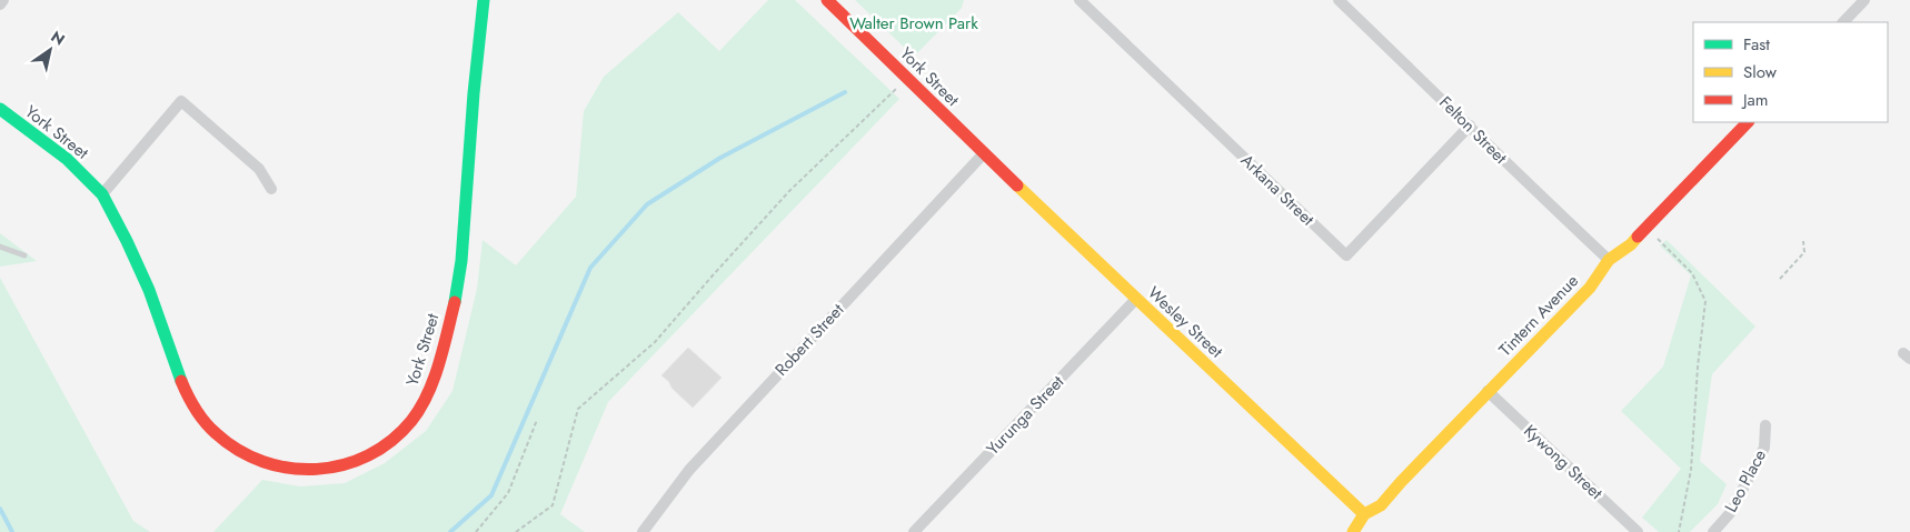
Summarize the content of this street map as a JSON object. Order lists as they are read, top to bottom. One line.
{"streets":{"street":["York Street","Felton Street","Arkana Street","Tintern Avenue","Wesley Street","Robert Street","Yurunga Street","Kywong Street","Leo Place"]},"crossings":[["York Street","Wesley Street"],["York Street","Robert Street"],["Felton Street","Arkana Street"],["Felton Street","Tintern Avenue"],["Tintern Avenue","Wesley Street"],["Tintern Avenue","Kywong Street"],["Wesley Street","Robert Street"],["Wesley Street","Yurunga Street"]],"parks":["Walter Brown Park"],"legend":["Fast","Slow","Jam"],"north":"top right"}
